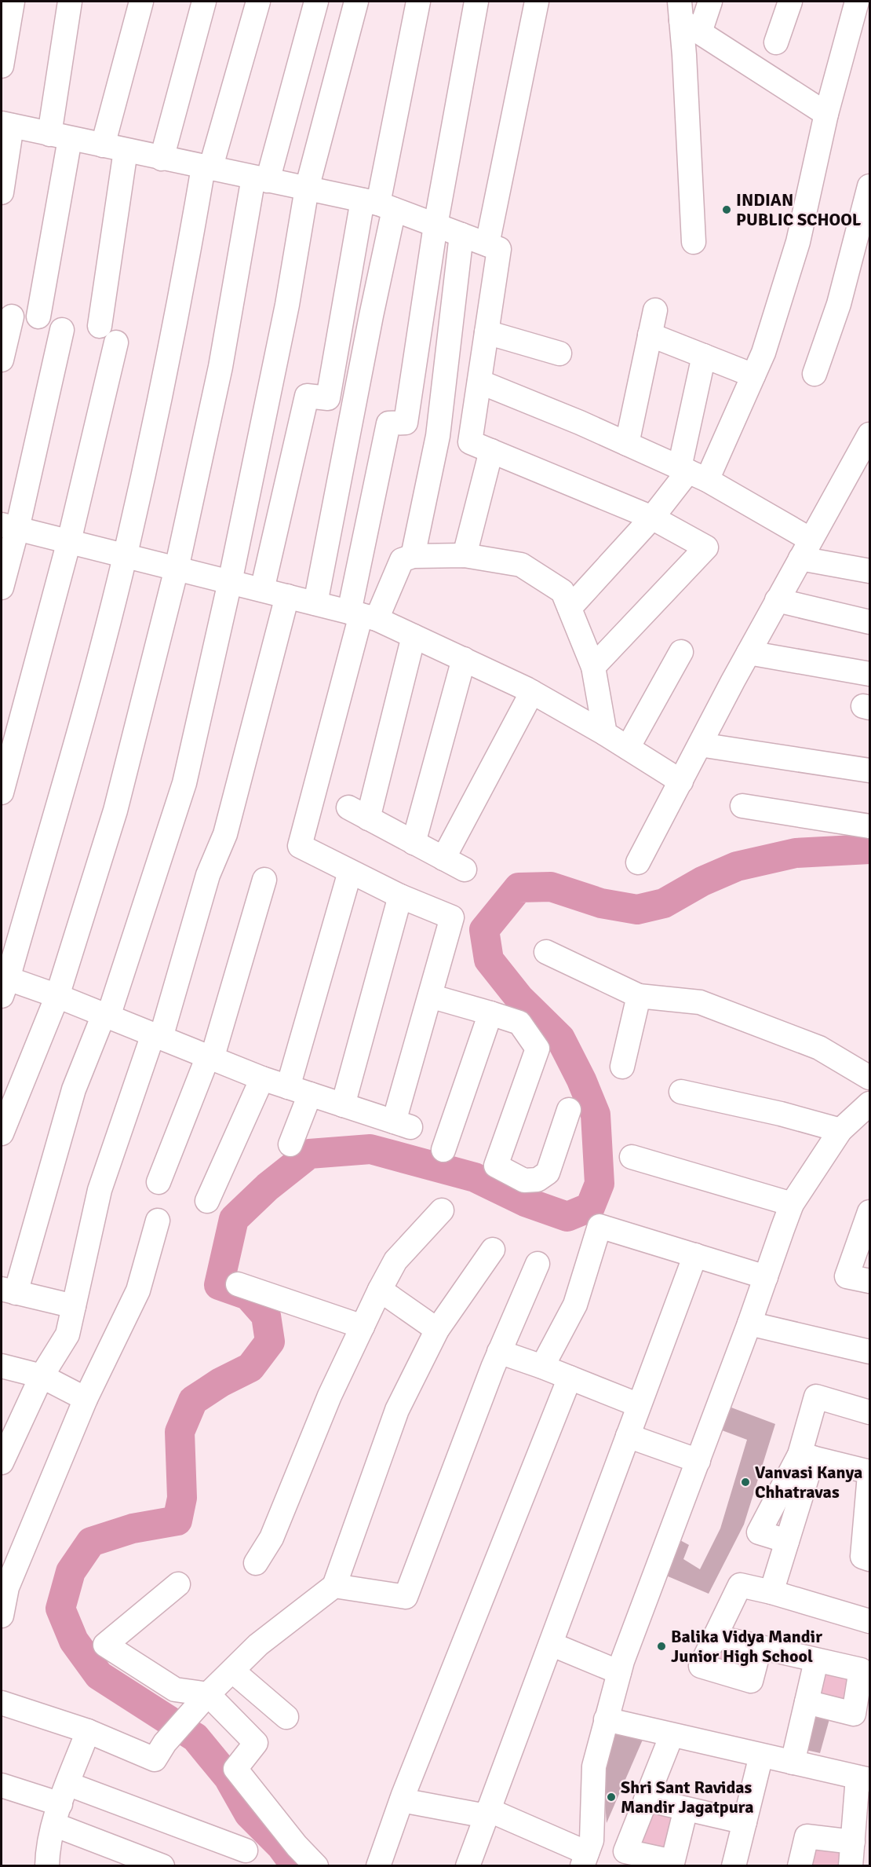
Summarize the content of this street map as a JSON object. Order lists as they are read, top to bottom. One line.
{"places":["INDIAN PUBLIC SCHOOL","Vanvasi Kanya Chhatravas","Balika Vidya Mandir Junior High School","Shri Sant Ravidas Mandir Jagatpura"]}
